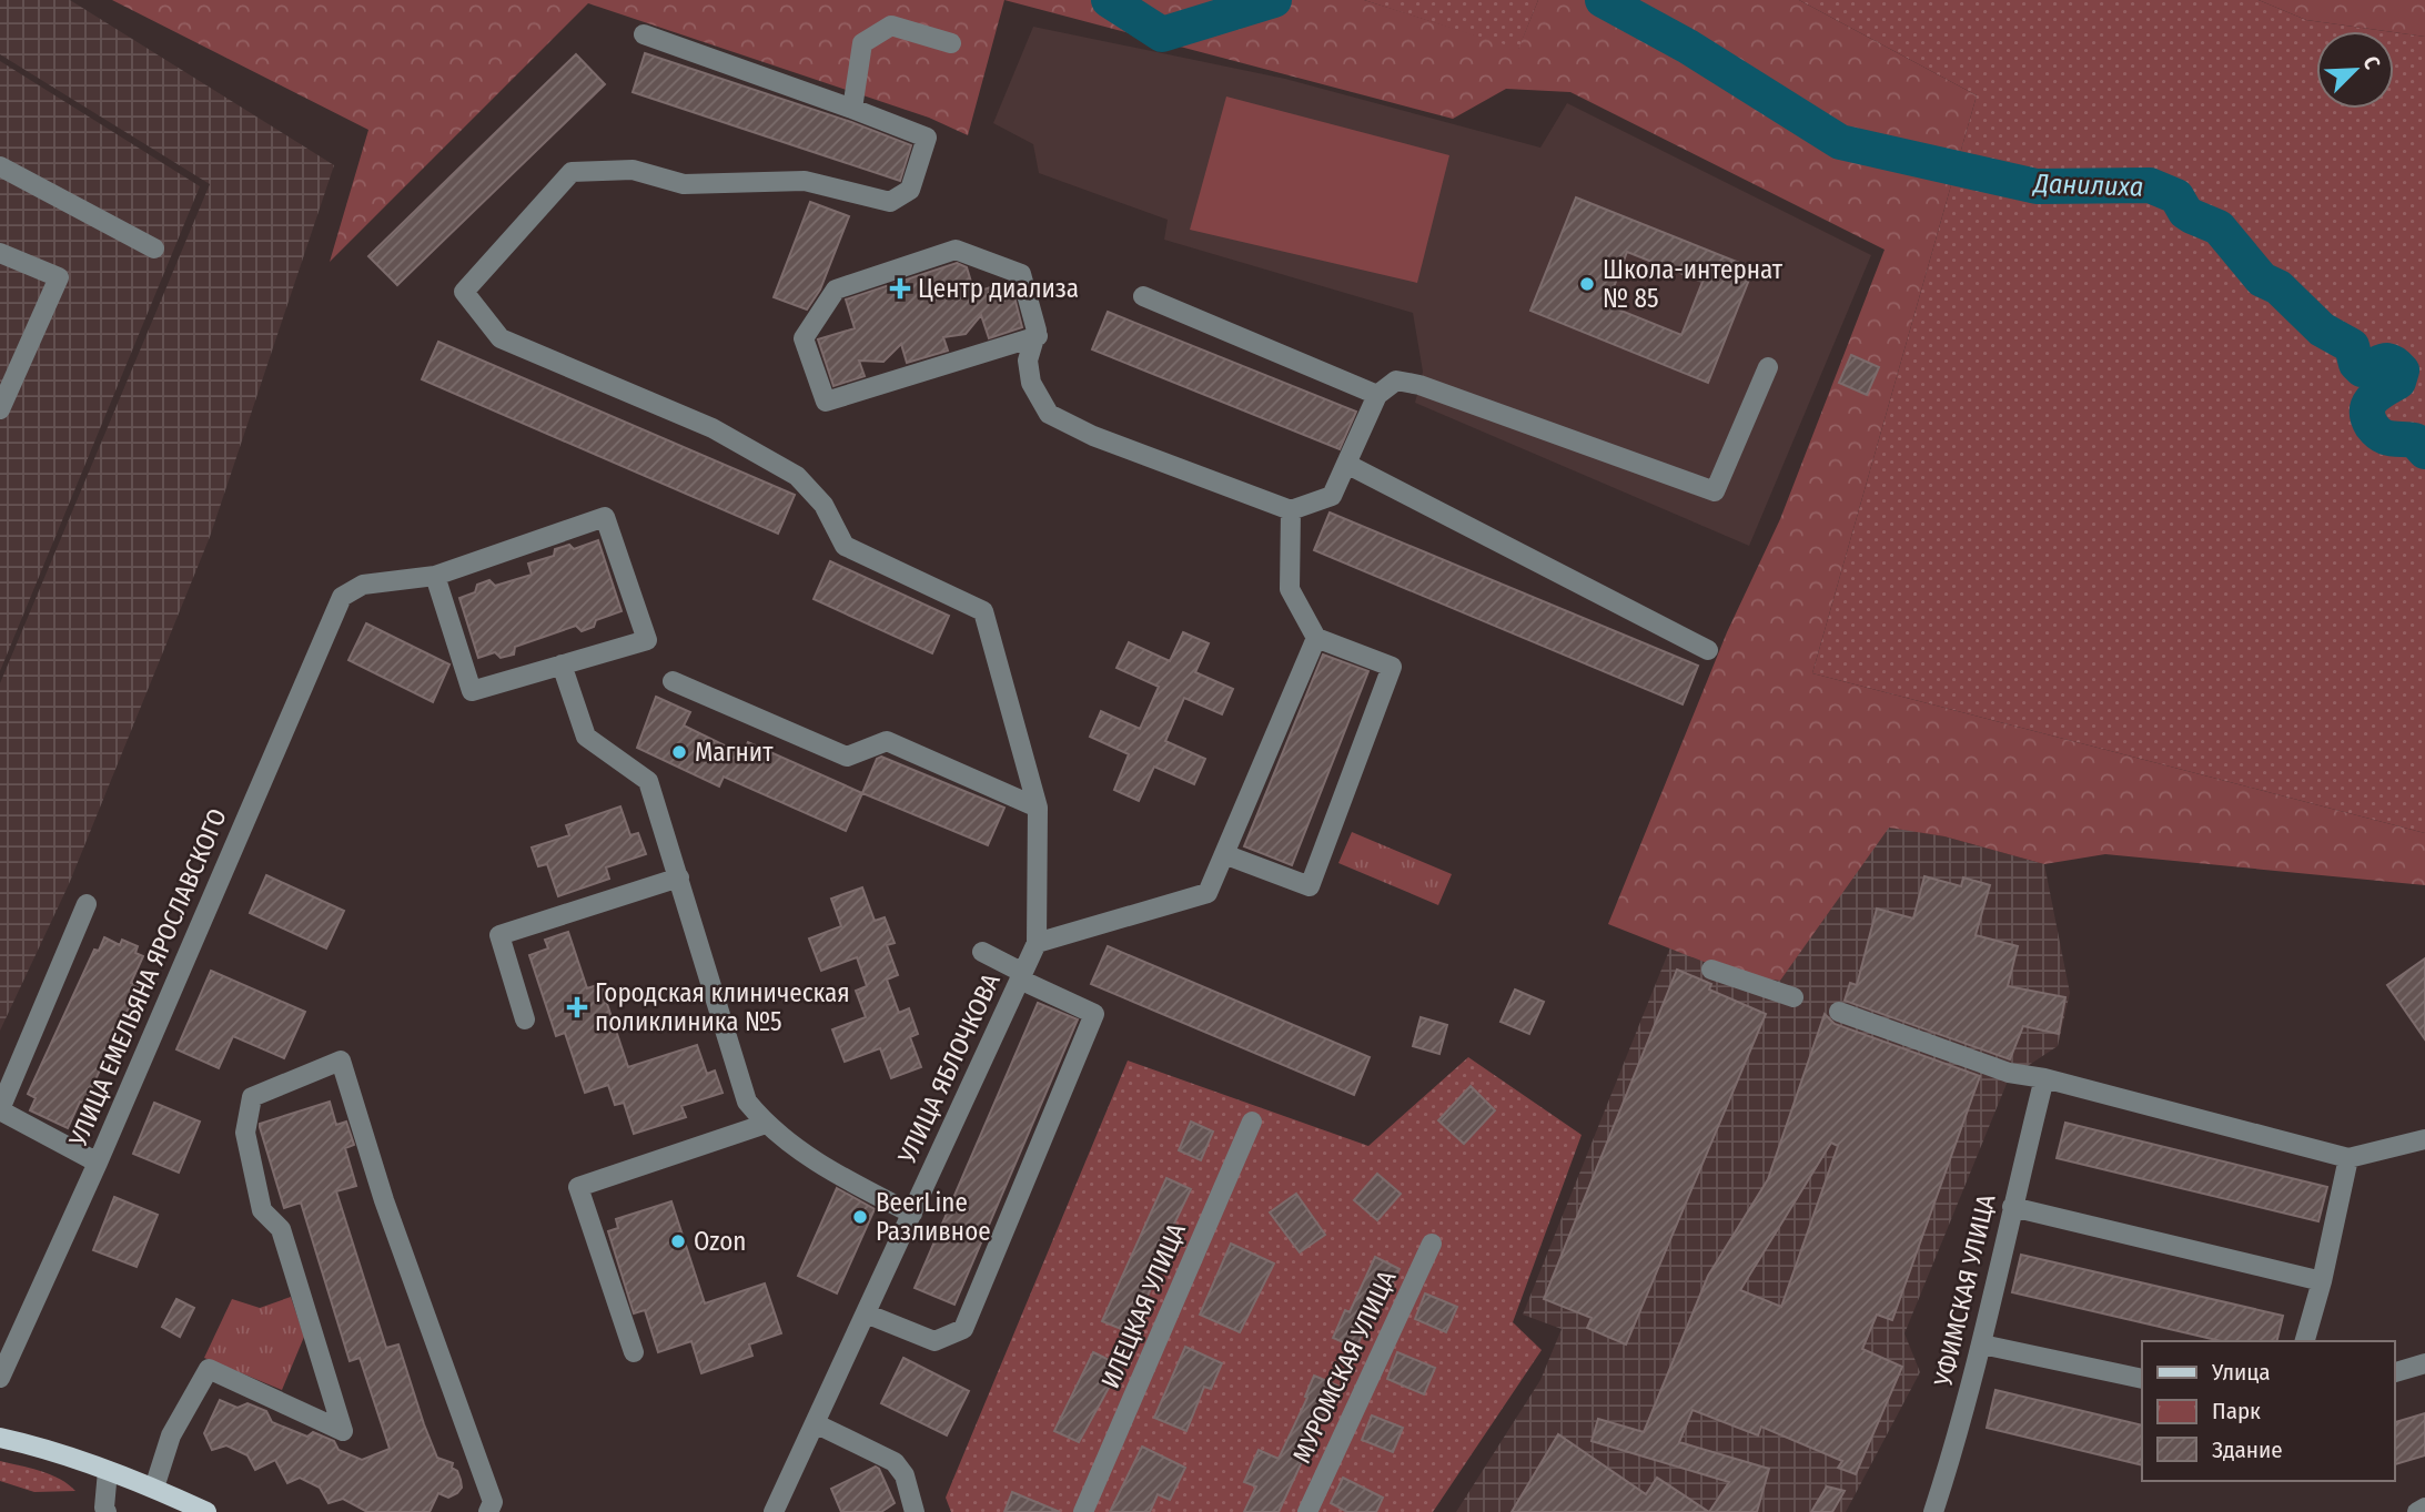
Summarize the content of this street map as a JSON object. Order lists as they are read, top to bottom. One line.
{"streets":{"street":["УЛИЦА ЕМЕЛЬЯНА ЯРОСЛАВСКОГО","УЛИЦА ЯБЛОЧКОВА","УФИМСКАЯ УЛИЦА","ИЛЕЦКАЯ УЛИЦА","МУРОМСКАЯ УЛИЦА"]},"water":["Данилиха"],"places":{"other":["Школа-интернат № 85","Магнит","BeerLine Разливное","Ozon"],"health":["Центр диализа","Городская клиническая поликлиника №5"]},"legend":["Улица","Парк","Здание"],"north":"top right"}
